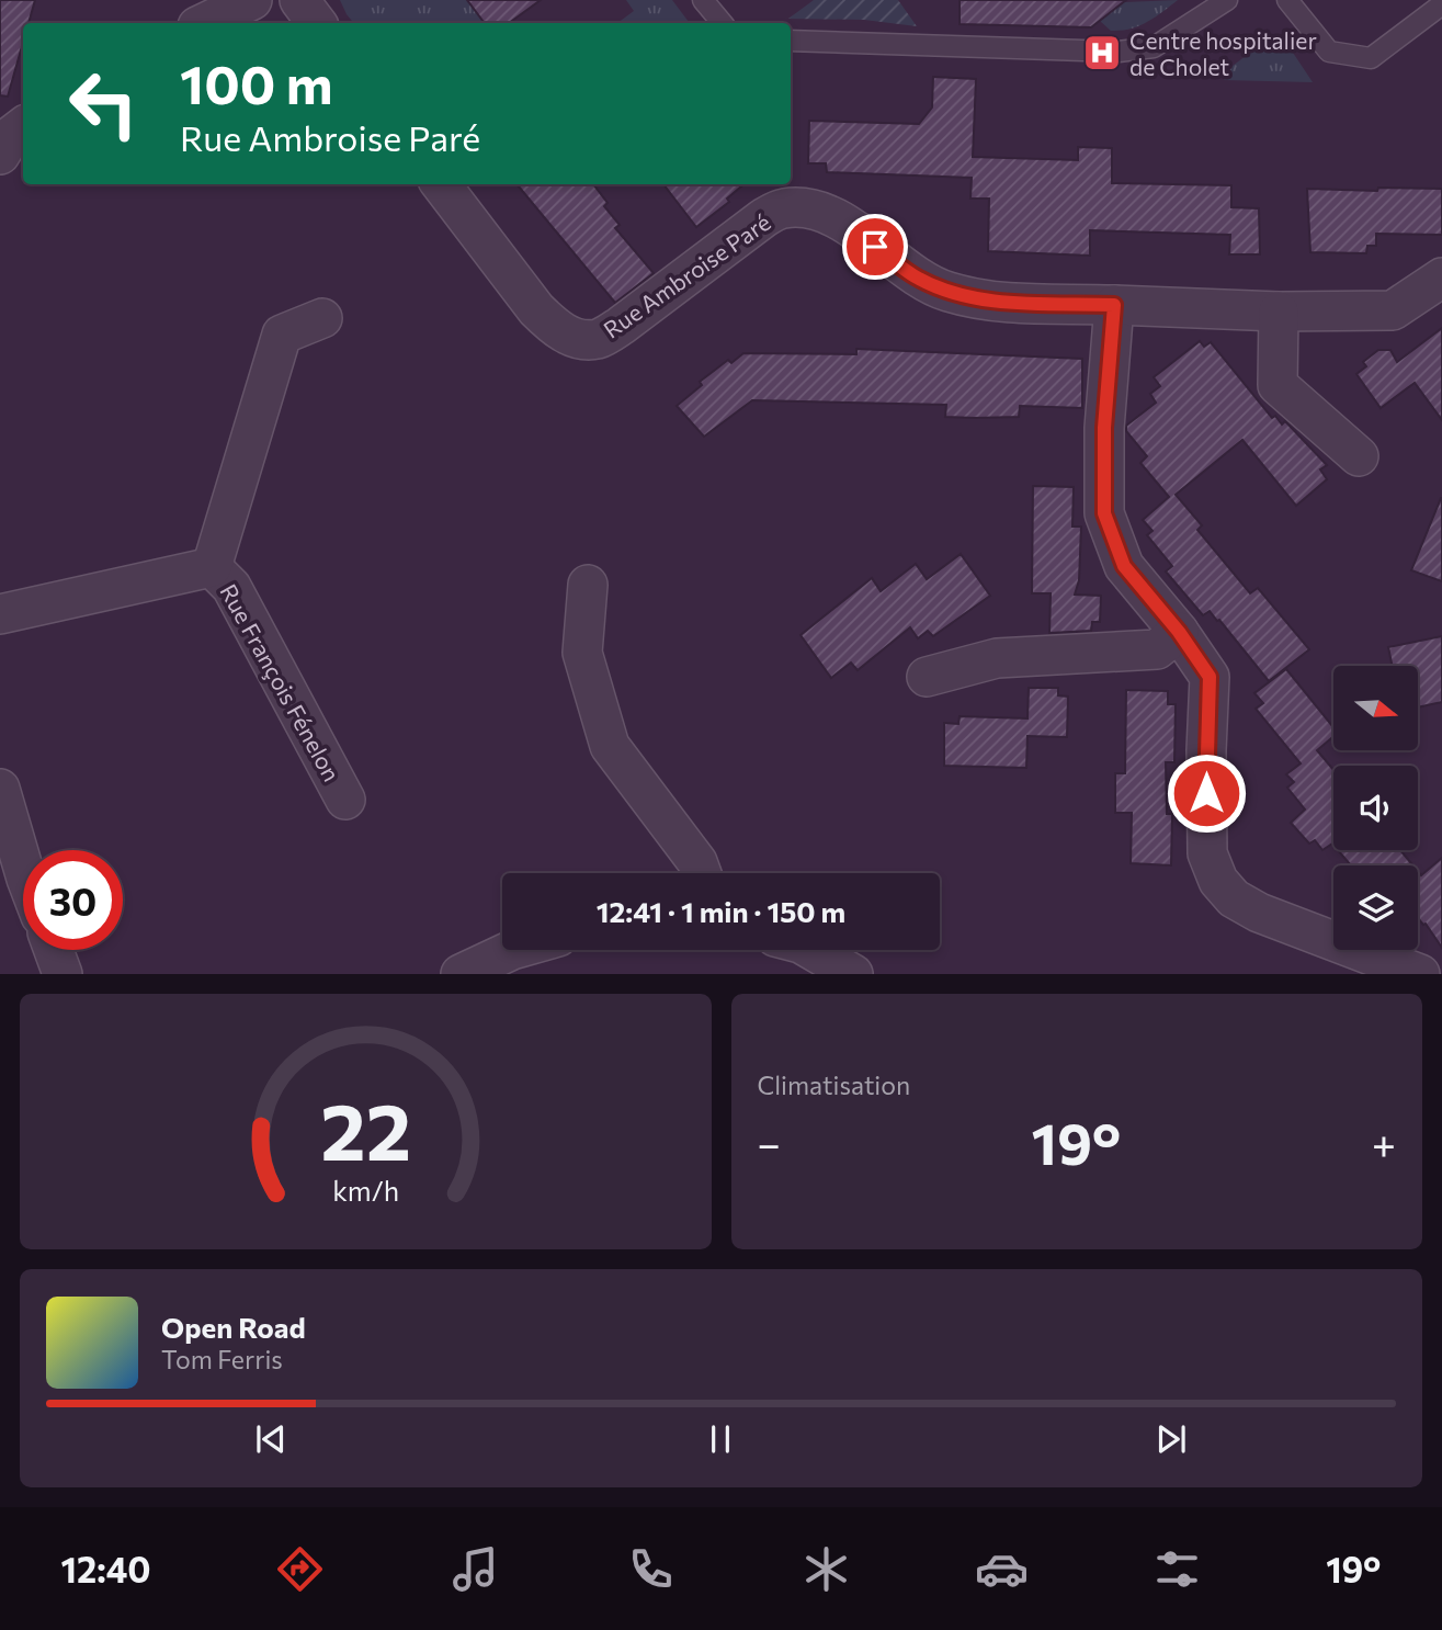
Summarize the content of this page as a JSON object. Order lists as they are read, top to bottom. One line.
{"streets":{"street":["Rue Ambroise Paré","Rue François Fénelon"]},"places":{"hospital":["Centre hospitalier de Cholet"]},"north":"right","page":{"turn":["100 m","Rue Ambroise Paré"],"limit":"30","trip":"12:41 · 1 min · 150 m","tile":"Climatisation","heat":["−","19°","+"],"song":["Open Road","Tom Ferris"],"tabs":["12:40","19°"],"gauge":["22","km/h"]}}
